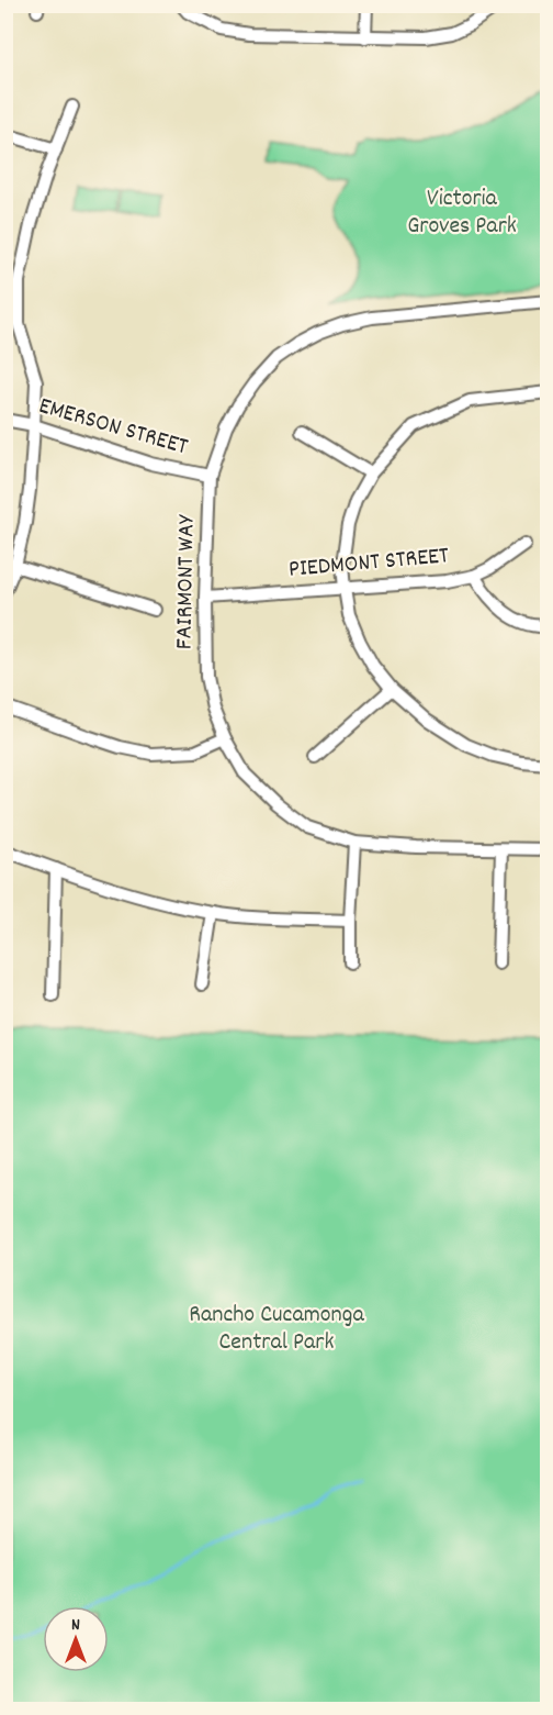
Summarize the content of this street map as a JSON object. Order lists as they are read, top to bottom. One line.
{"streets":{"street":["EMERSON STREET","PIEDMONT STREET","FAIRMONT WAY"]},"crossings":[["EMERSON STREET","FAIRMONT WAY"],["PIEDMONT STREET","FAIRMONT WAY"]],"parks":["Victoria Groves Park","Rancho Cucamonga Central Park"],"north":"top"}
